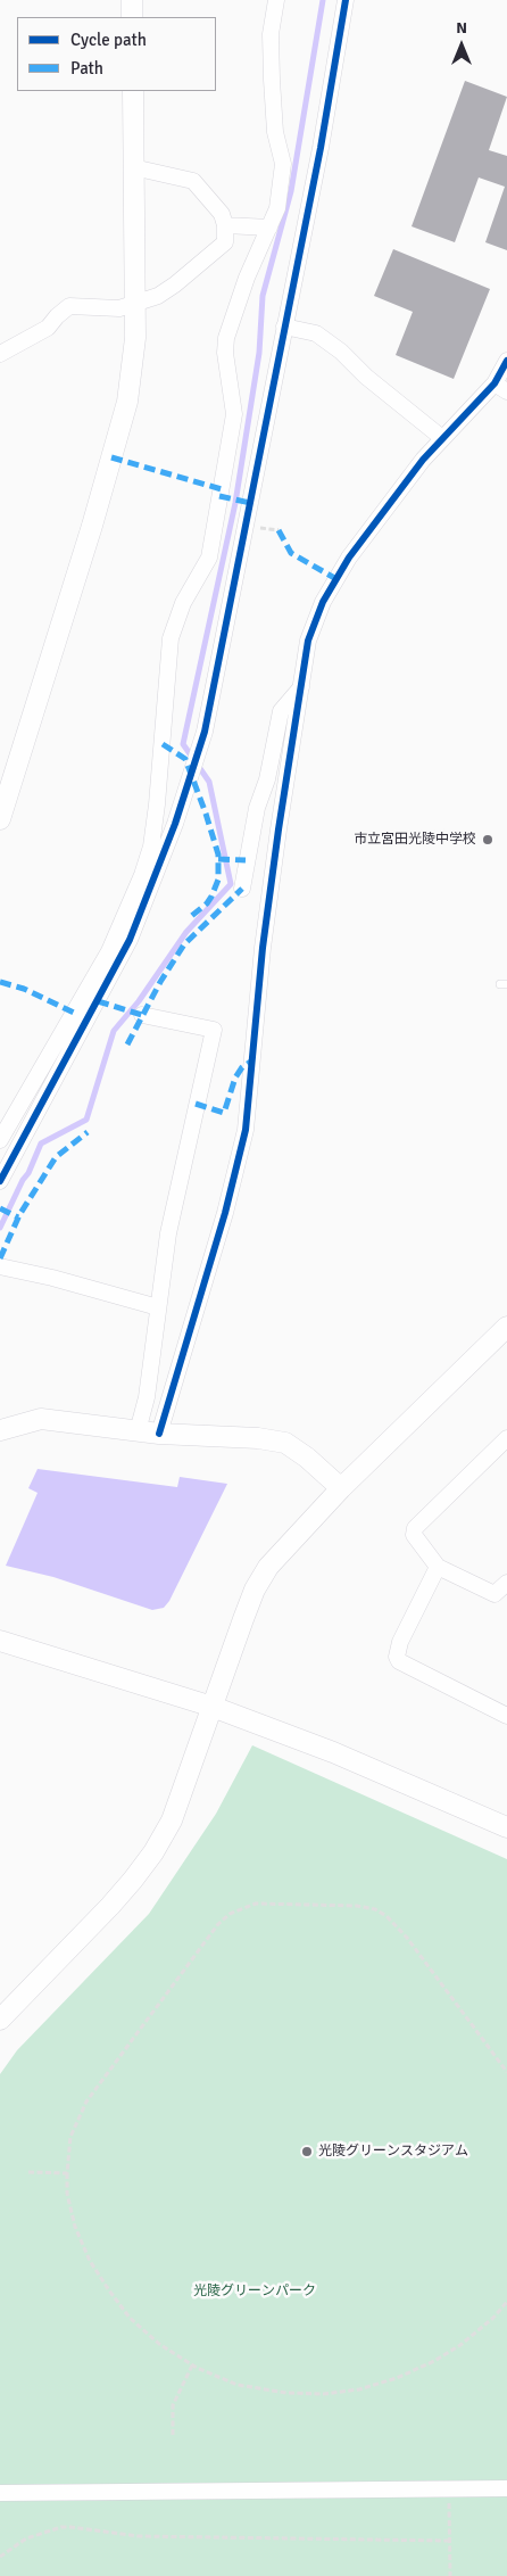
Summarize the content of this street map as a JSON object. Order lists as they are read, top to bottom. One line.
{"parks":["光陵グリーンパーク"],"places":["市立宮田光陵中学校","光陵グリーンスタジアム"],"legend":["Cycle path","Path"],"north":"top"}
